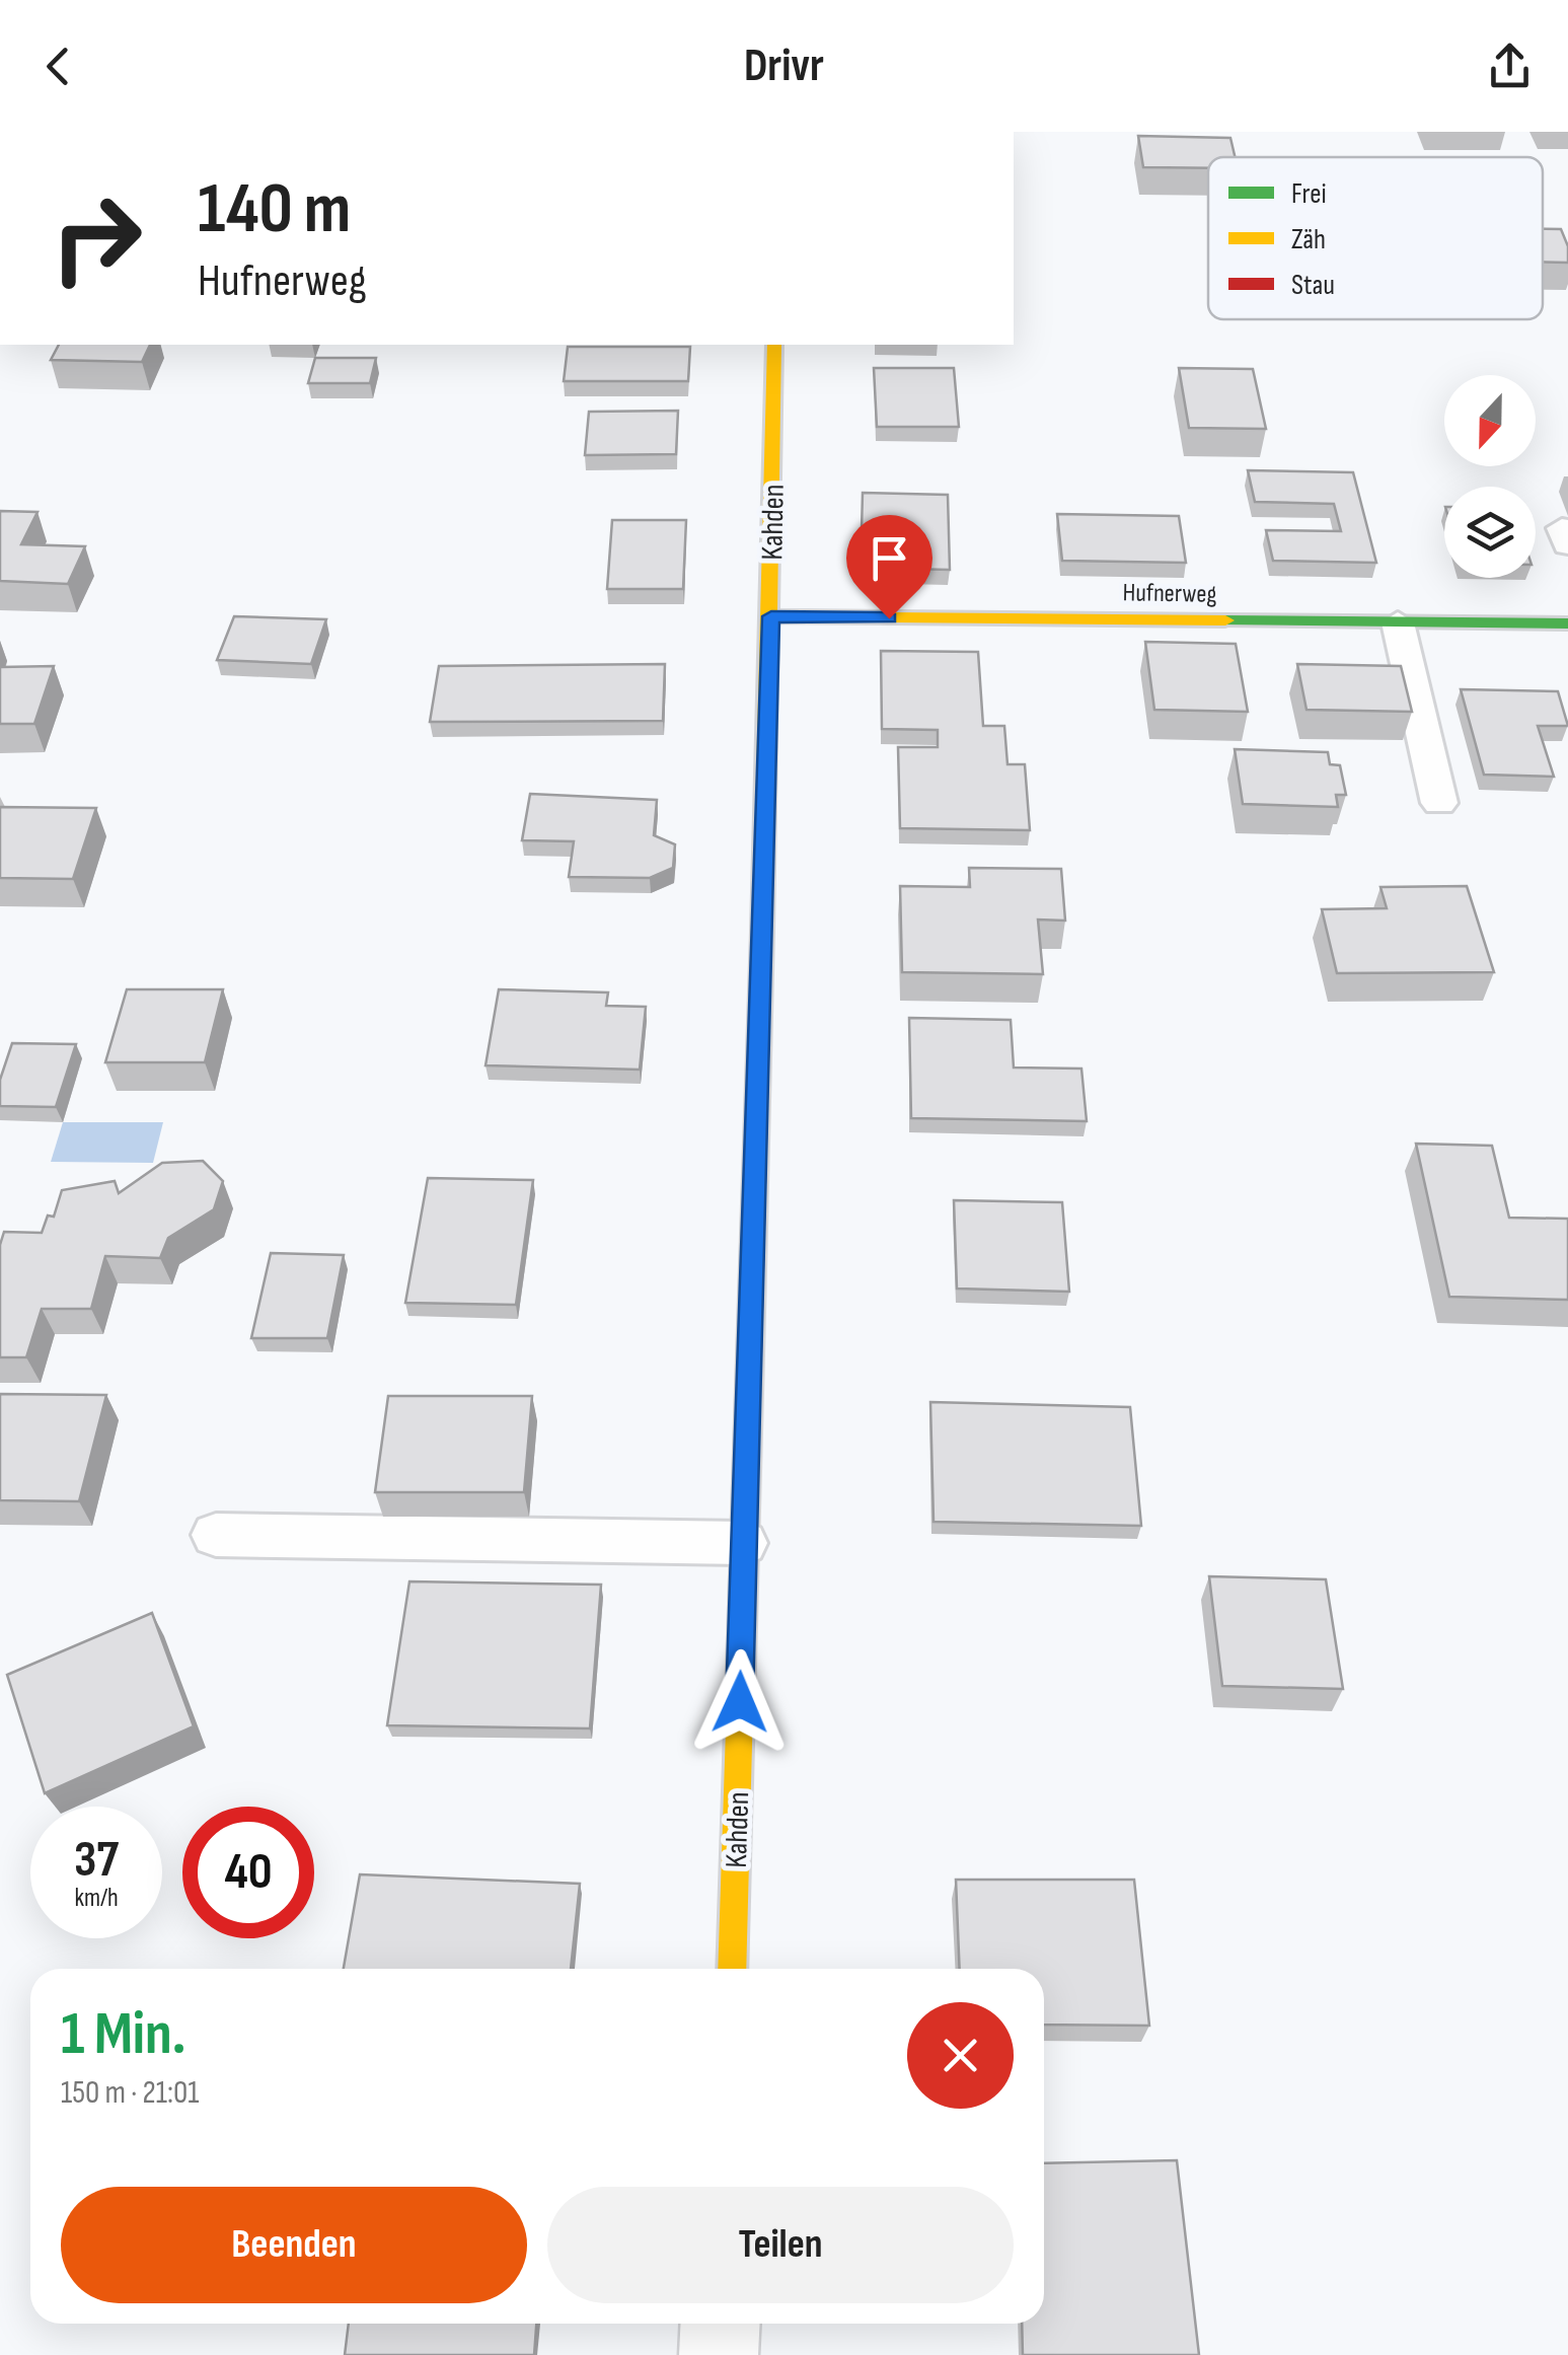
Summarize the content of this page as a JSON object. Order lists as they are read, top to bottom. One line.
{"streets":{"street":["Kahden","Hufnerweg"]},"crossings":[["Kahden","Hufnerweg"]],"legend":["Frei","Zäh","Stau"],"north":"bottom","page":{"header":"Drivr","turn":["140 m","Hufnerweg"],"speed":"37 km/h","limit":"40","heading":["1 Min.","150 m · 21:01"],"buttons":["Beenden","Teilen"]}}
